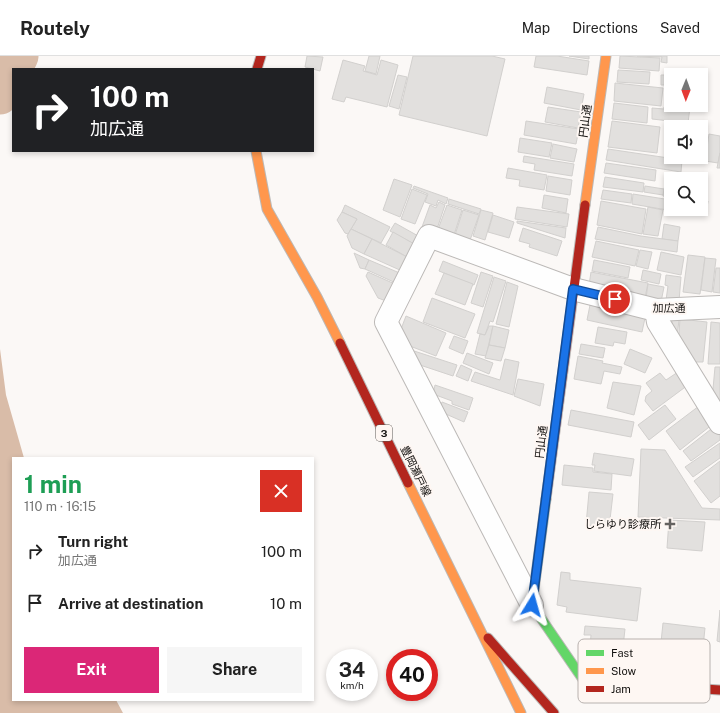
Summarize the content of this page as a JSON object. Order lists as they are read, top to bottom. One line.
{"streets":{"street":["円山通","加広通","3","豊岡瀬戸線"]},"crossings":[["円山通","加広通"]],"places":{"health":["しらゆり診療所"]},"legend":["Fast","Slow","Jam"],"north":"bottom","page":{"header":"Routely","nav":["Map","Directions","Saved"],"turn":["100 m","加広通"],"heading":["1 min","110 m · 16:15"],"list":[{"name":"Turn right","note":"加広通","value":"100 m"},{"name":"Arrive at destination","value":"10 m"}],"buttons":["Exit","Share"],"speed":"34 km/h","limit":"40"}}
